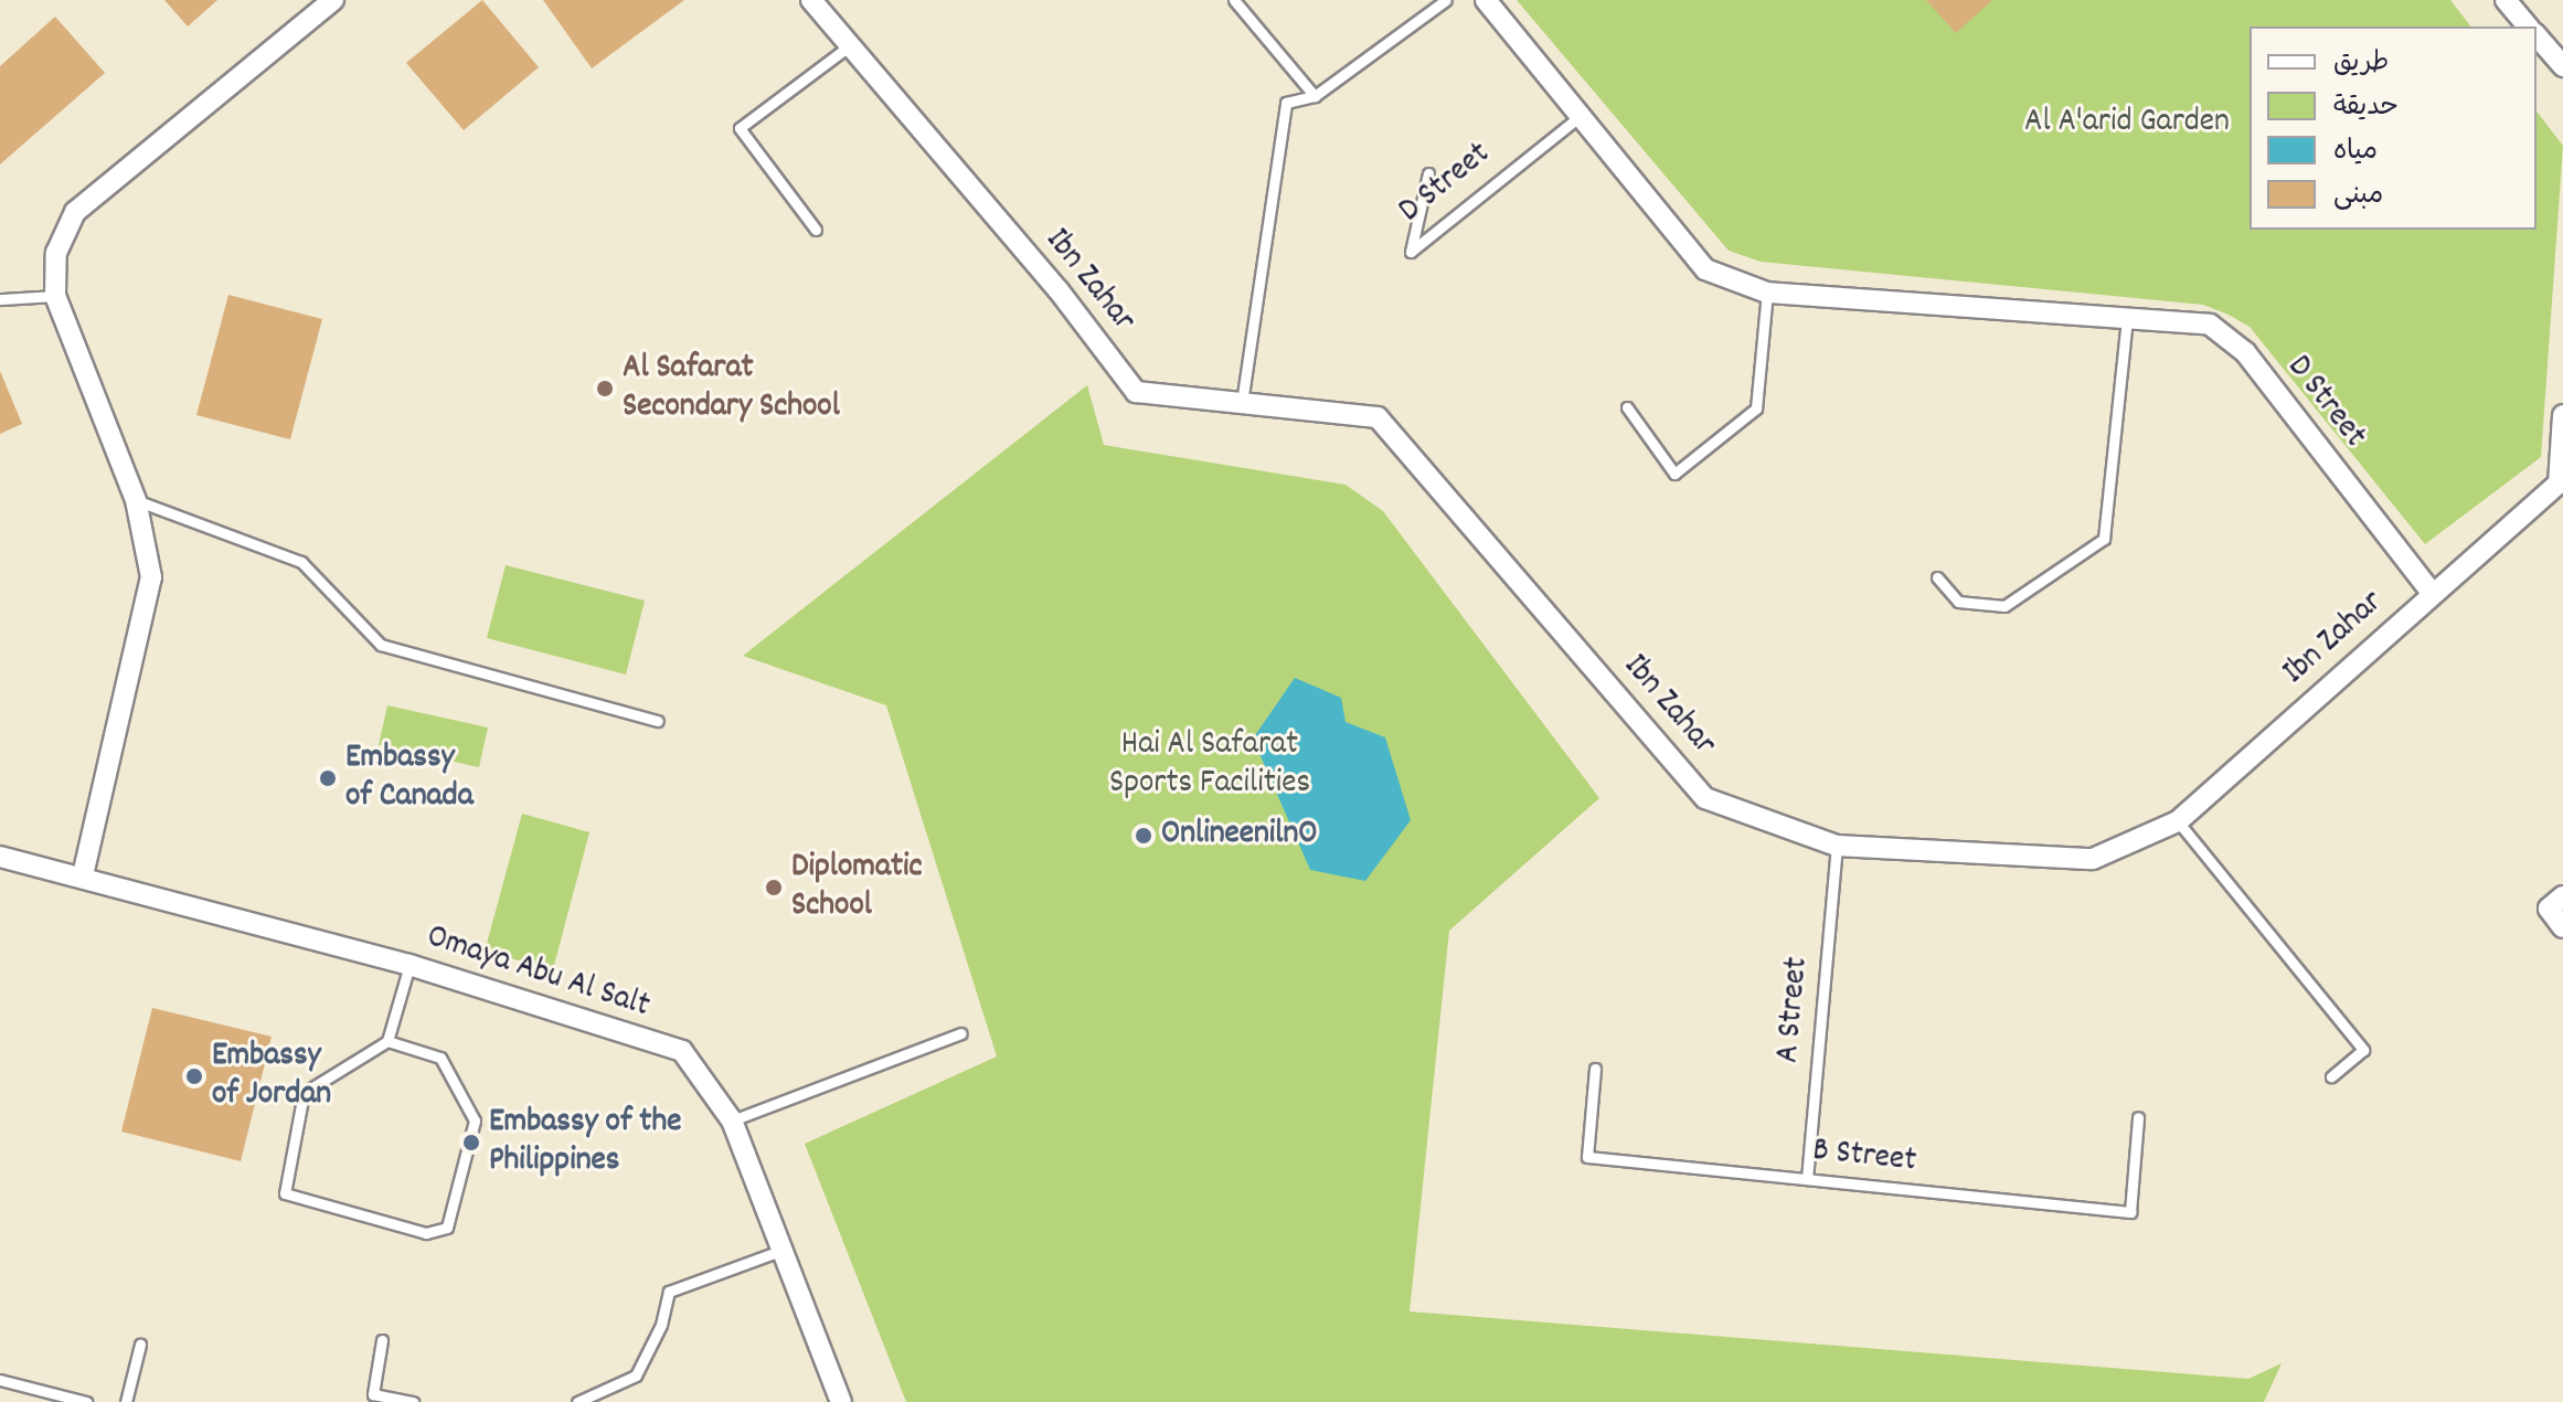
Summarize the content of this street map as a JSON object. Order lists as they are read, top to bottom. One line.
{"streets":{"street":["D Street","Ibn Zahar","Omaya Abu Al Salt"],"lane":["A Street","B Street"]},"crossings":[["D Street","Ibn Zahar"],["Ibn Zahar","A Street"],["A Street","B Street"]],"parks":["Al A'arid Garden","Hai Al Safarat Sports Facilities"],"places":["Al Safarat Secondary School","Embassy of Canada","OnlineenilnO","Diplomatic School","Embassy of Jordan","Embassy of the Philippines"],"legend":["طريق","حديقة","مياه","مبنى"]}
